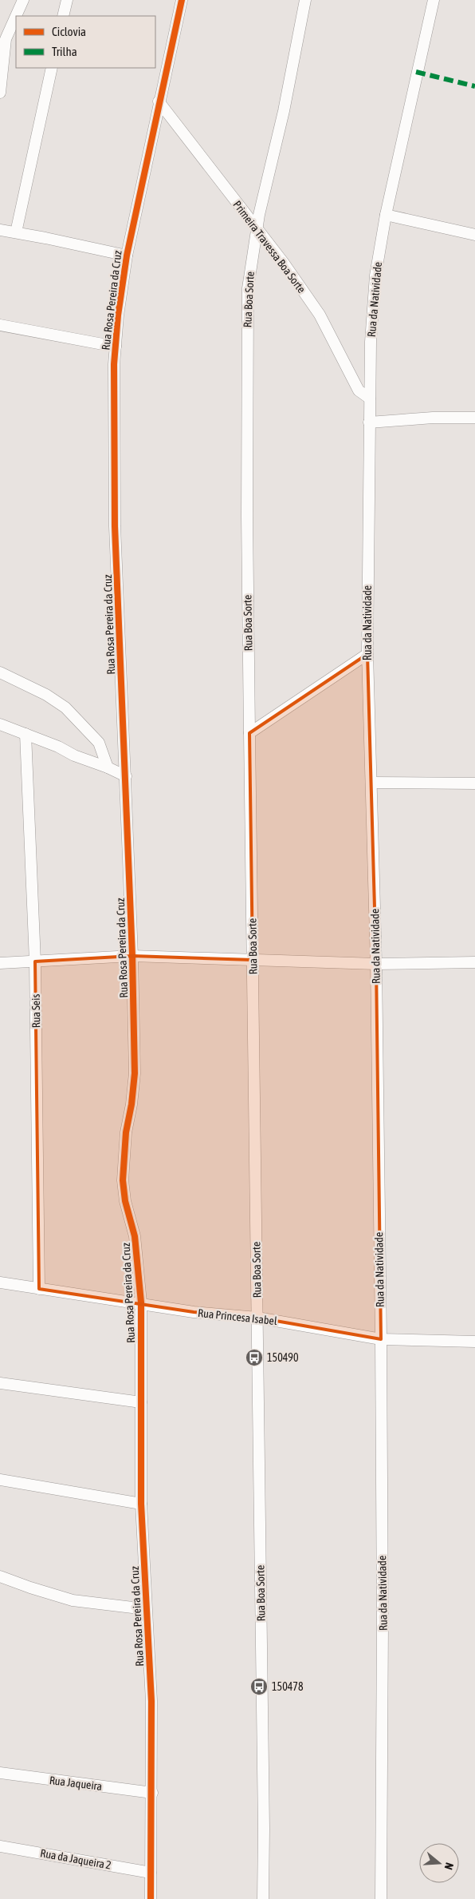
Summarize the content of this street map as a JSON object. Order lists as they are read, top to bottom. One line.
{"streets":{"street":["Primeira Travessa Boa Sorte","Rua Boa Sorte","Rua da Natividade","Rua Rosa Pereira da Cruz","Rua Seis","Rua Princesa Isabel","Rua Jaqueira","Rua da Jaqueira 2"]},"crossings":[["Primeira Travessa Boa Sorte","Rua Boa Sorte"],["Primeira Travessa Boa Sorte","Rua da Natividade"],["Primeira Travessa Boa Sorte","Rua Rosa Pereira da Cruz"],["Rua Boa Sorte","Rua Princesa Isabel"],["Rua da Natividade","Rua Princesa Isabel"],["Rua Rosa Pereira da Cruz","Rua Princesa Isabel"],["Rua Rosa Pereira da Cruz","Rua Jaqueira"],["Rua Rosa Pereira da Cruz","Rua da Jaqueira 2"],["Rua Seis","Rua Princesa Isabel"]],"places":{"bus stop":["150490","150478"]},"legend":["Ciclovia","Trilha"],"north":"right"}
